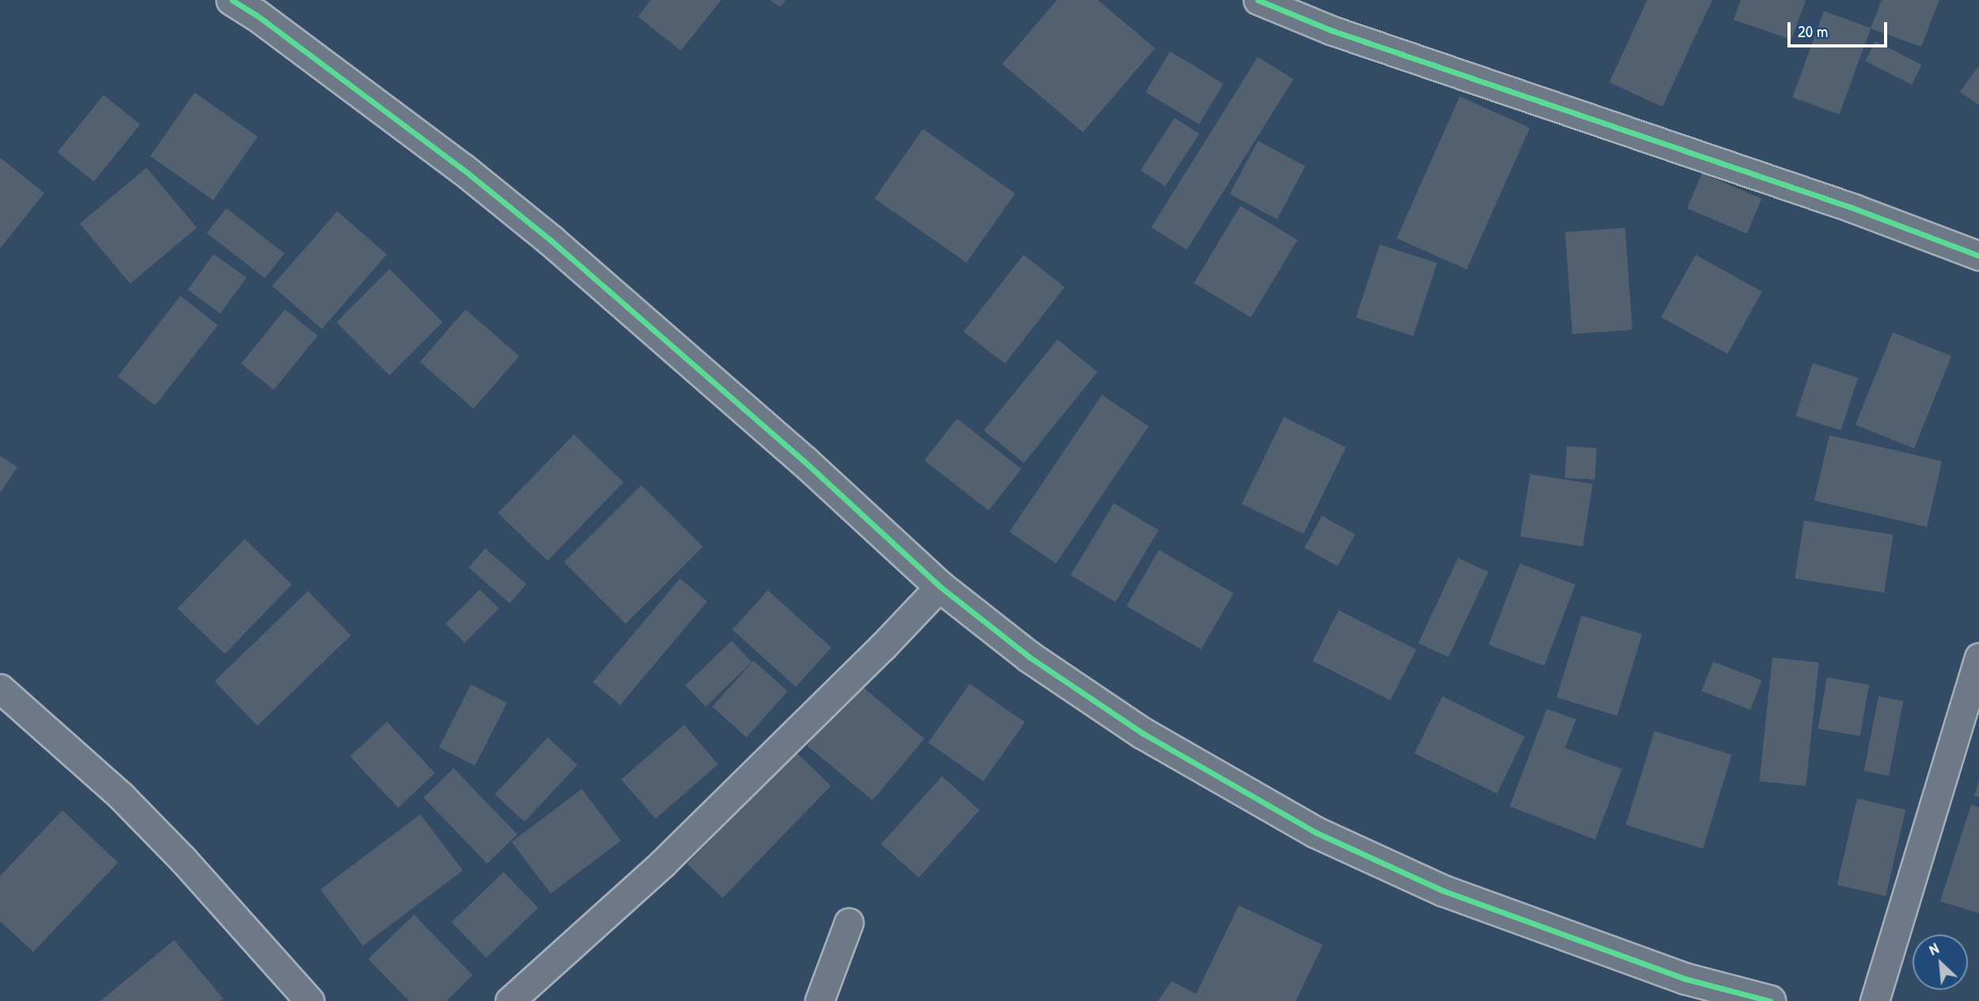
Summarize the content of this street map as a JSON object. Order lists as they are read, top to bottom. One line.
{"scale_bar":"20 m","north":"top left"}
